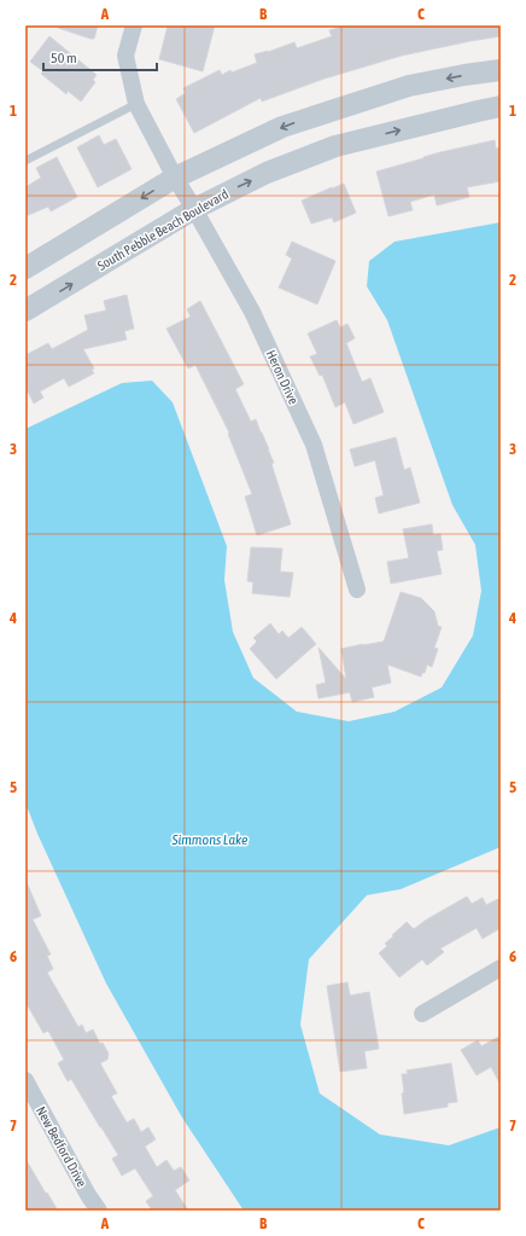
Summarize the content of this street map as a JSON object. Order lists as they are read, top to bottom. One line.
{"streets":{"street":["South Pebble Beach Boulevard","Heron Drive","New Bedford Drive"]},"crossings":[["South Pebble Beach Boulevard","Heron Drive"]],"water":["Simmons Lake"],"scale_bar":"50 m","grid":{"columns":["A","B","C"],"rows":["1","2","3","4","5","6","7"]}}
